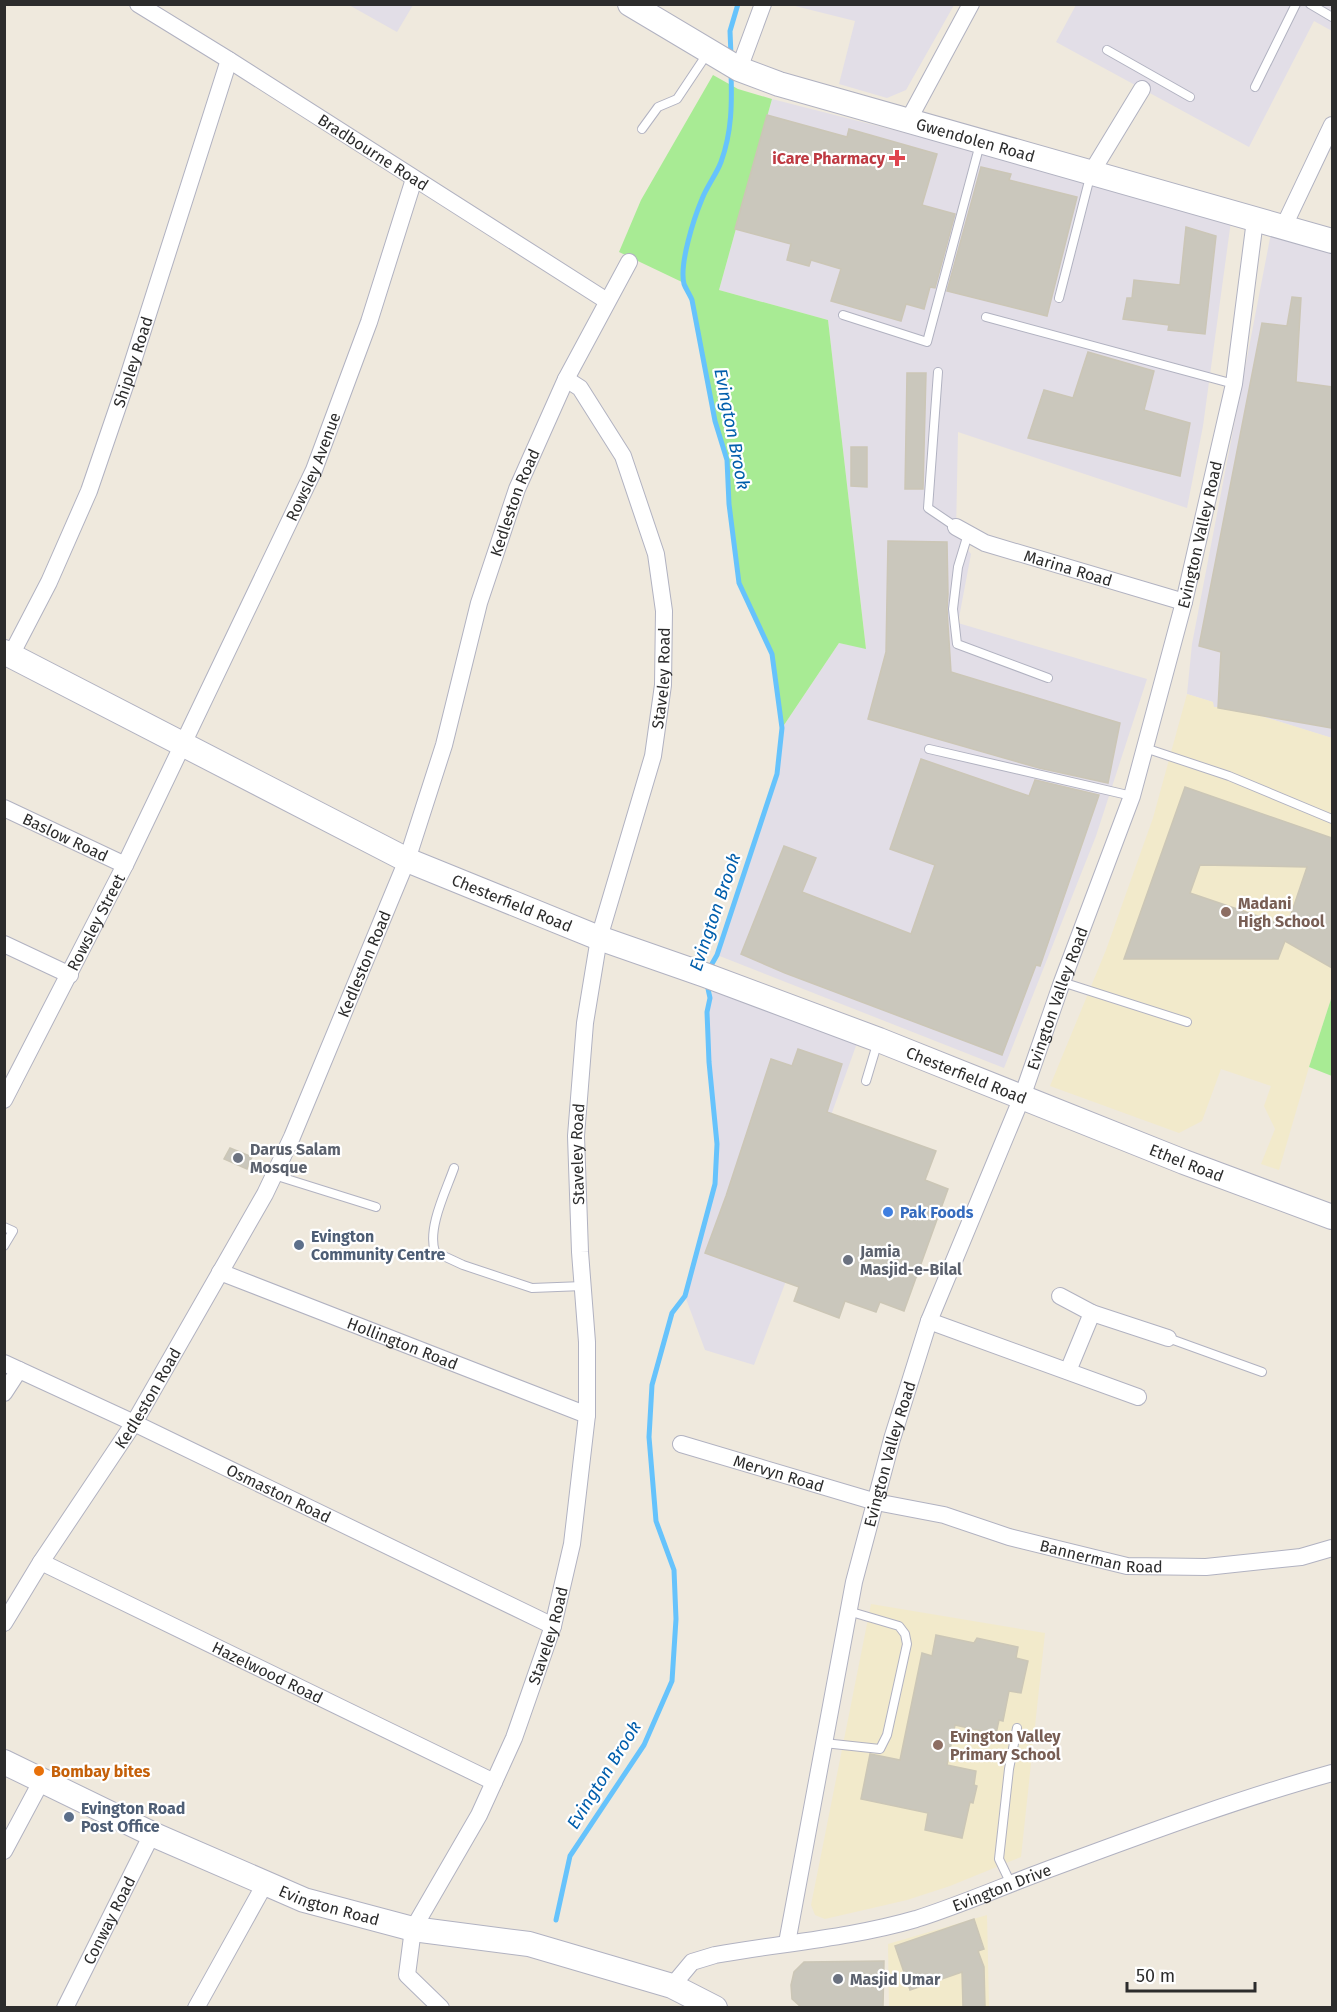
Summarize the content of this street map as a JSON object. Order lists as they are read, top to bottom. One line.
{"streets":{"street":["Gwendolen Road","Bradbourne Road","Shipley Road","Rowsley Avenue","Kedleston Road","Evington Valley Road","Marina Road","Staveley Road","Baslow Road","Chesterfield Road","Rowsley Street","Ethel Road","Hollington Road","Mervyn Road","Osmaston Road","Bannerman Road","Hazelwood Road","Evington Drive","Evington Road","Conway Road"]},"crossings":[["Gwendolen Road","Evington Valley Road"],["Bradbourne Road","Shipley Road"],["Bradbourne Road","Rowsley Avenue"],["Bradbourne Road","Kedleston Road"],["Shipley Road","Chesterfield Road"],["Rowsley Avenue","Chesterfield Road"],["Rowsley Avenue","Rowsley Street"],["Kedleston Road","Staveley Road"],["Kedleston Road","Chesterfield Road"],["Kedleston Road","Hollington Road"],["Kedleston Road","Osmaston Road"],["Kedleston Road","Hazelwood Road"],["Evington Valley Road","Marina Road"],["Evington Valley Road","Chesterfield Road"],["Evington Valley Road","Ethel Road"],["Evington Valley Road","Mervyn Road"],["Evington Valley Road","Bannerman Road"],["Evington Valley Road","Evington Drive"],["Staveley Road","Chesterfield Road"],["Staveley Road","Hollington Road"],["Staveley Road","Osmaston Road"],["Staveley Road","Hazelwood Road"],["Staveley Road","Evington Road"],["Baslow Road","Rowsley Street"],["Chesterfield Road","Rowsley Street"],["Chesterfield Road","Ethel Road"],["Mervyn Road","Bannerman Road"],["Evington Drive","Evington Road"],["Evington Road","Conway Road"]],"water":["Evington Brook"],"places":{"health":["iCare Pharmacy"],"other":["Madani High School","Darus Salam Mosque","Pak Foods","Evington Community Centre","Jamia Masjid-e-Bilal","Evington Valley Primary School","Bombay bites","Evington Road Post Office","Masjid Umar"]},"scale_bar":"50 m"}
